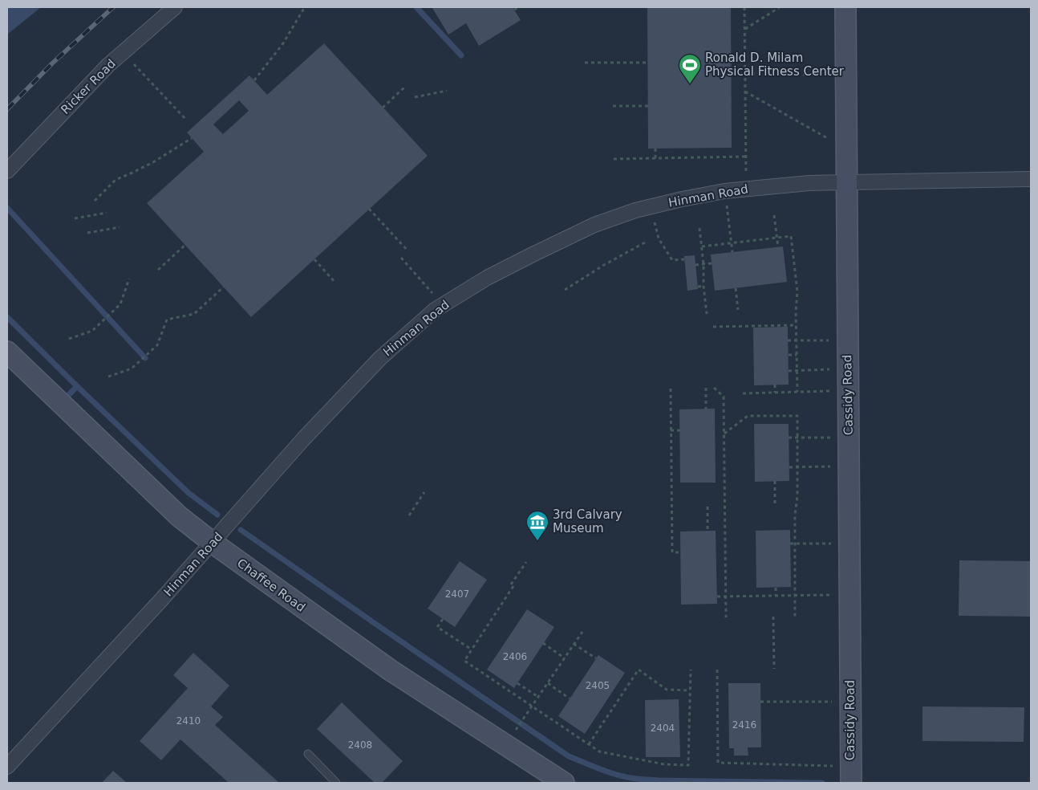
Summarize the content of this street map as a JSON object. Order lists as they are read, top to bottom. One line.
{"streets":{"street":["Ricker Road","Hinman Road","Cassidy Road","Chaffee Road"]},"crossings":[["Hinman Road","Cassidy Road"],["Hinman Road","Chaffee Road"]],"places":{"sports":["Ronald D. Milam Physical Fitness Center"],"museum":["3rd Calvary Museum"]},"house_numbers":["2407","2406","2405","2410","2416","2404","2408"]}
